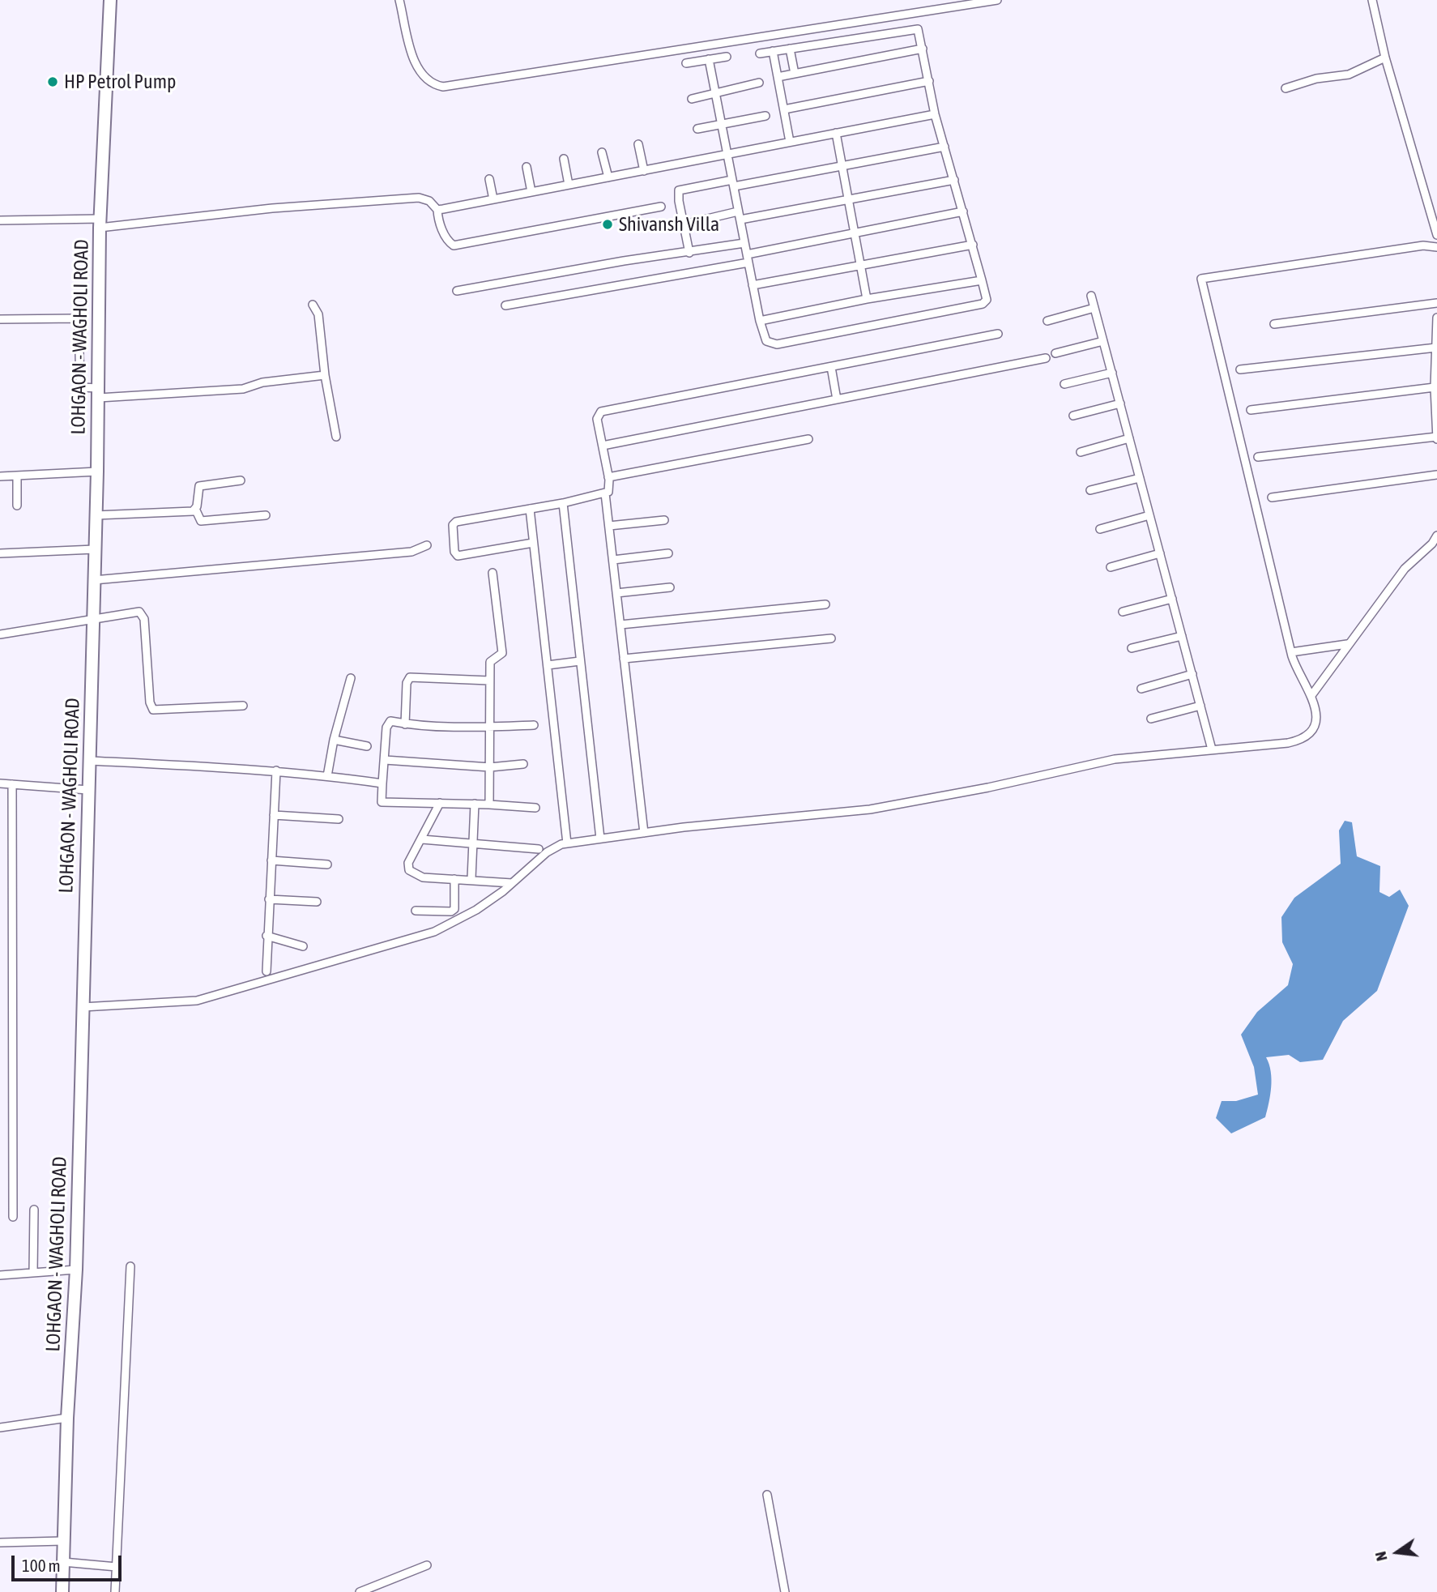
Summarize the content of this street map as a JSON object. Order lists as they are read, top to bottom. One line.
{"streets":{"main road":["LOHGAON - WAGHOLI ROAD"]},"places":["HP Petrol Pump","Shivansh Villa"],"scale_bar":"100 m","north":"left"}
